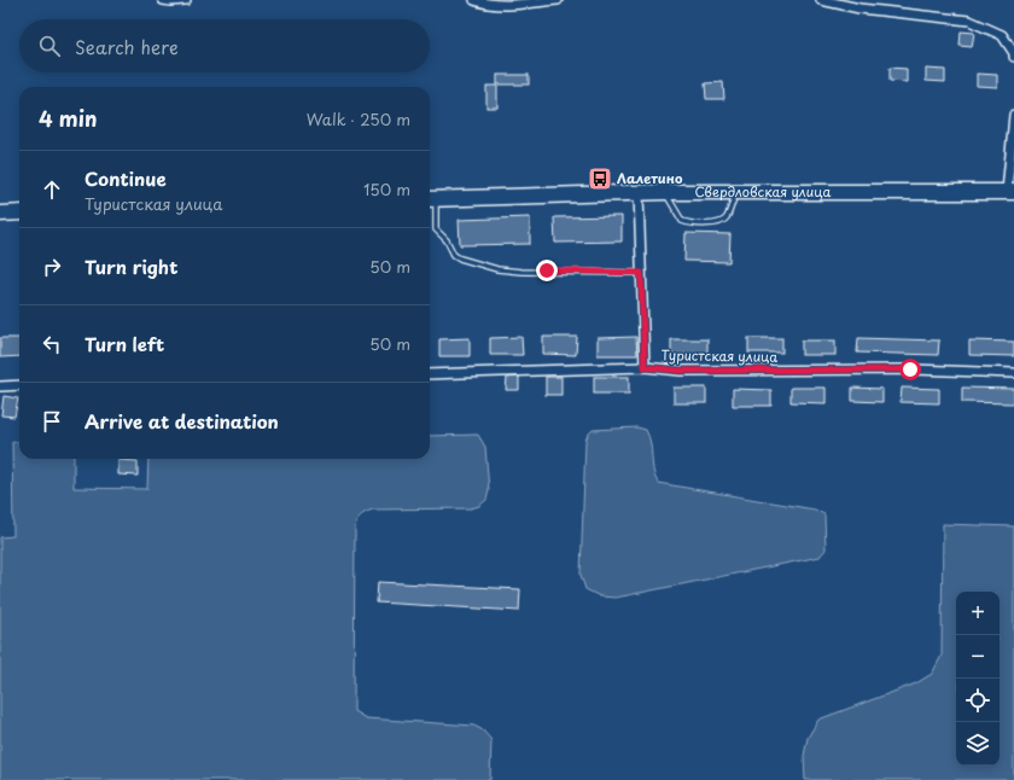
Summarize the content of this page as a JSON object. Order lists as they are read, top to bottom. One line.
{"streets":{"highway":["Свердловская улица"],"street":["Туристская улица"]},"places":{"bus stop":["Лалетино"]},"page":{"search":"Search here","heading":["4 min","Walk · 250 m"],"list":[["Continue","Туристская улица","150 m"],["Turn right","50 m"],["Turn left","50 m"],"Arrive at destination"],"map_buttons":["+","−"]}}
